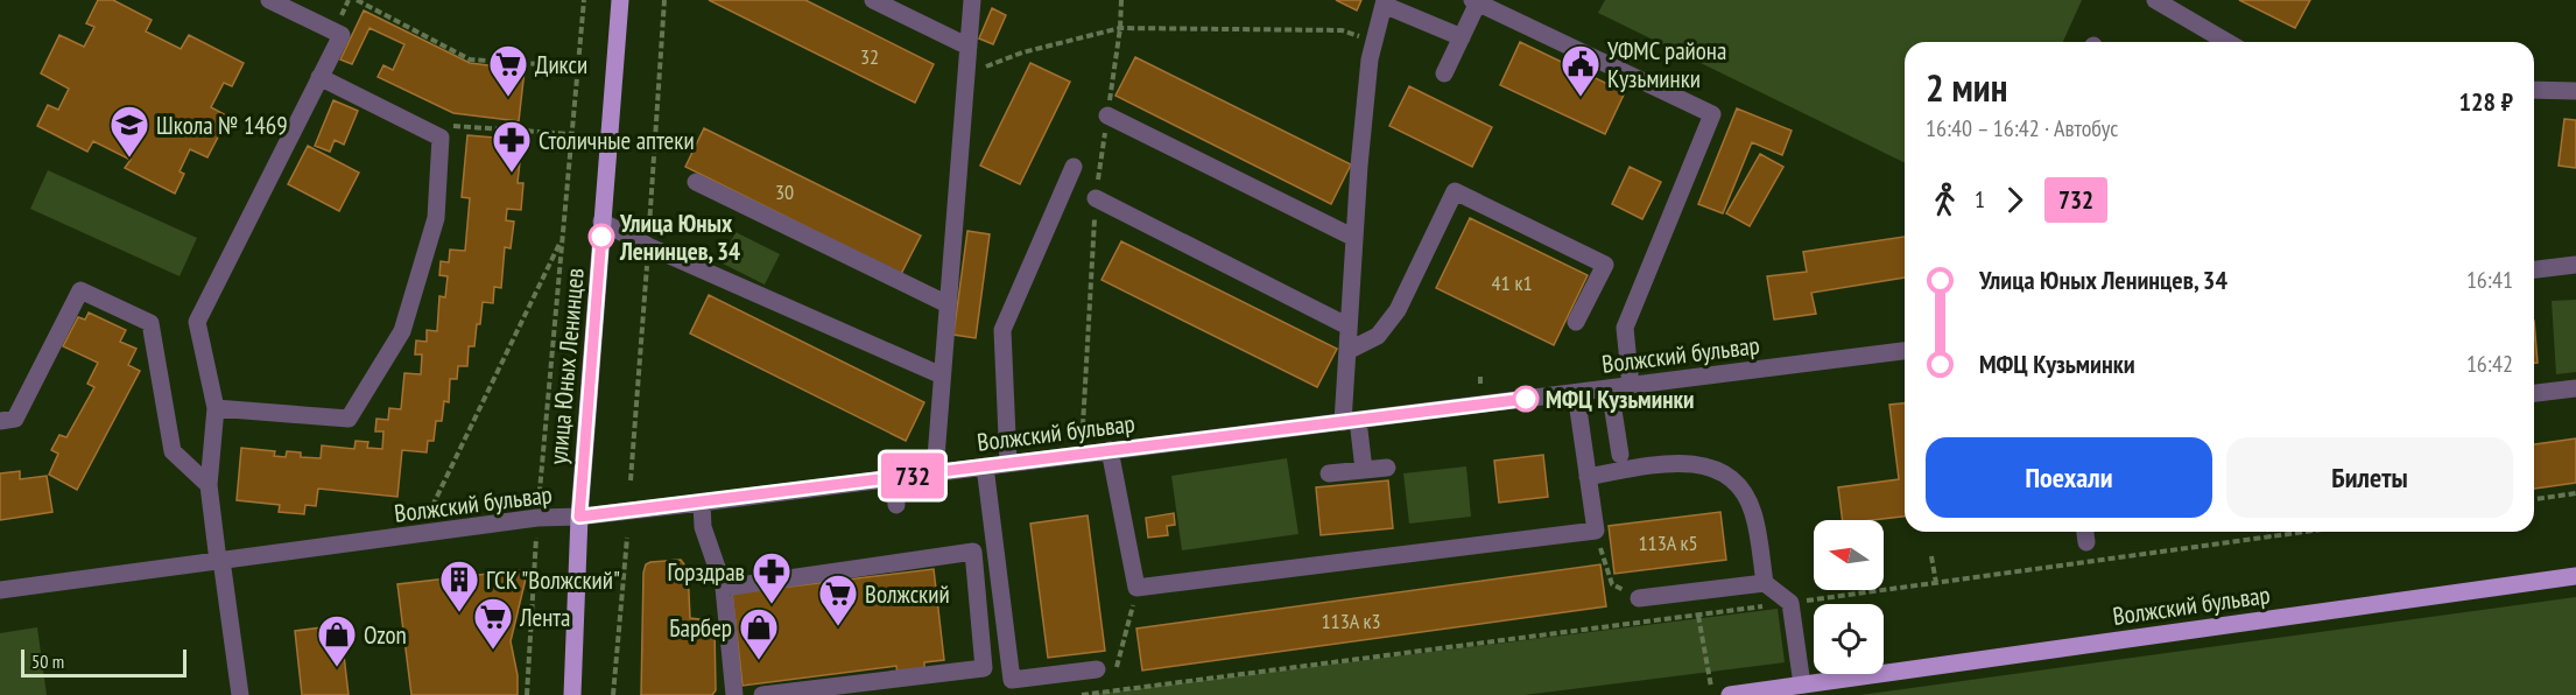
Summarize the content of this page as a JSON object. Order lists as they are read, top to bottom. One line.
{"streets":{"main road":["Волжский бульвар","улица Юных Ленинцев"]},"crossings":[["Волжский бульвар","улица Юных Ленинцев"]],"places":{"supermarket":["Дикси","Волжский","Лента"],"public building":["УФМС района Кузьминки"],"school or university":["Школа № 1469"],"pharmacy":["Столичные аптеки","Горздрав"],"other":["Улица Юных Ленинцев, 34","МФЦ Кузьминки"],"building":["ГСК \"Волжский\""],"shop":["Барбер","Ozon"]},"lines":["bus line 732"],"house_numbers":["32","30","41 к1","113А к5","113А к3"],"scale_bar":"50 m","north":"left","page":{"on_map":"732","heading":["2 мин","16:40 – 16:42 · Автобус","128 ₽"],"legs":["1","732"],"list":[{"name":"Улица Юных Ленинцев, 34","value":"16:41"},{"name":"МФЦ Кузьминки","value":"16:42"}],"buttons":["Поехали","Билеты"],"scale":"50 m"}}
